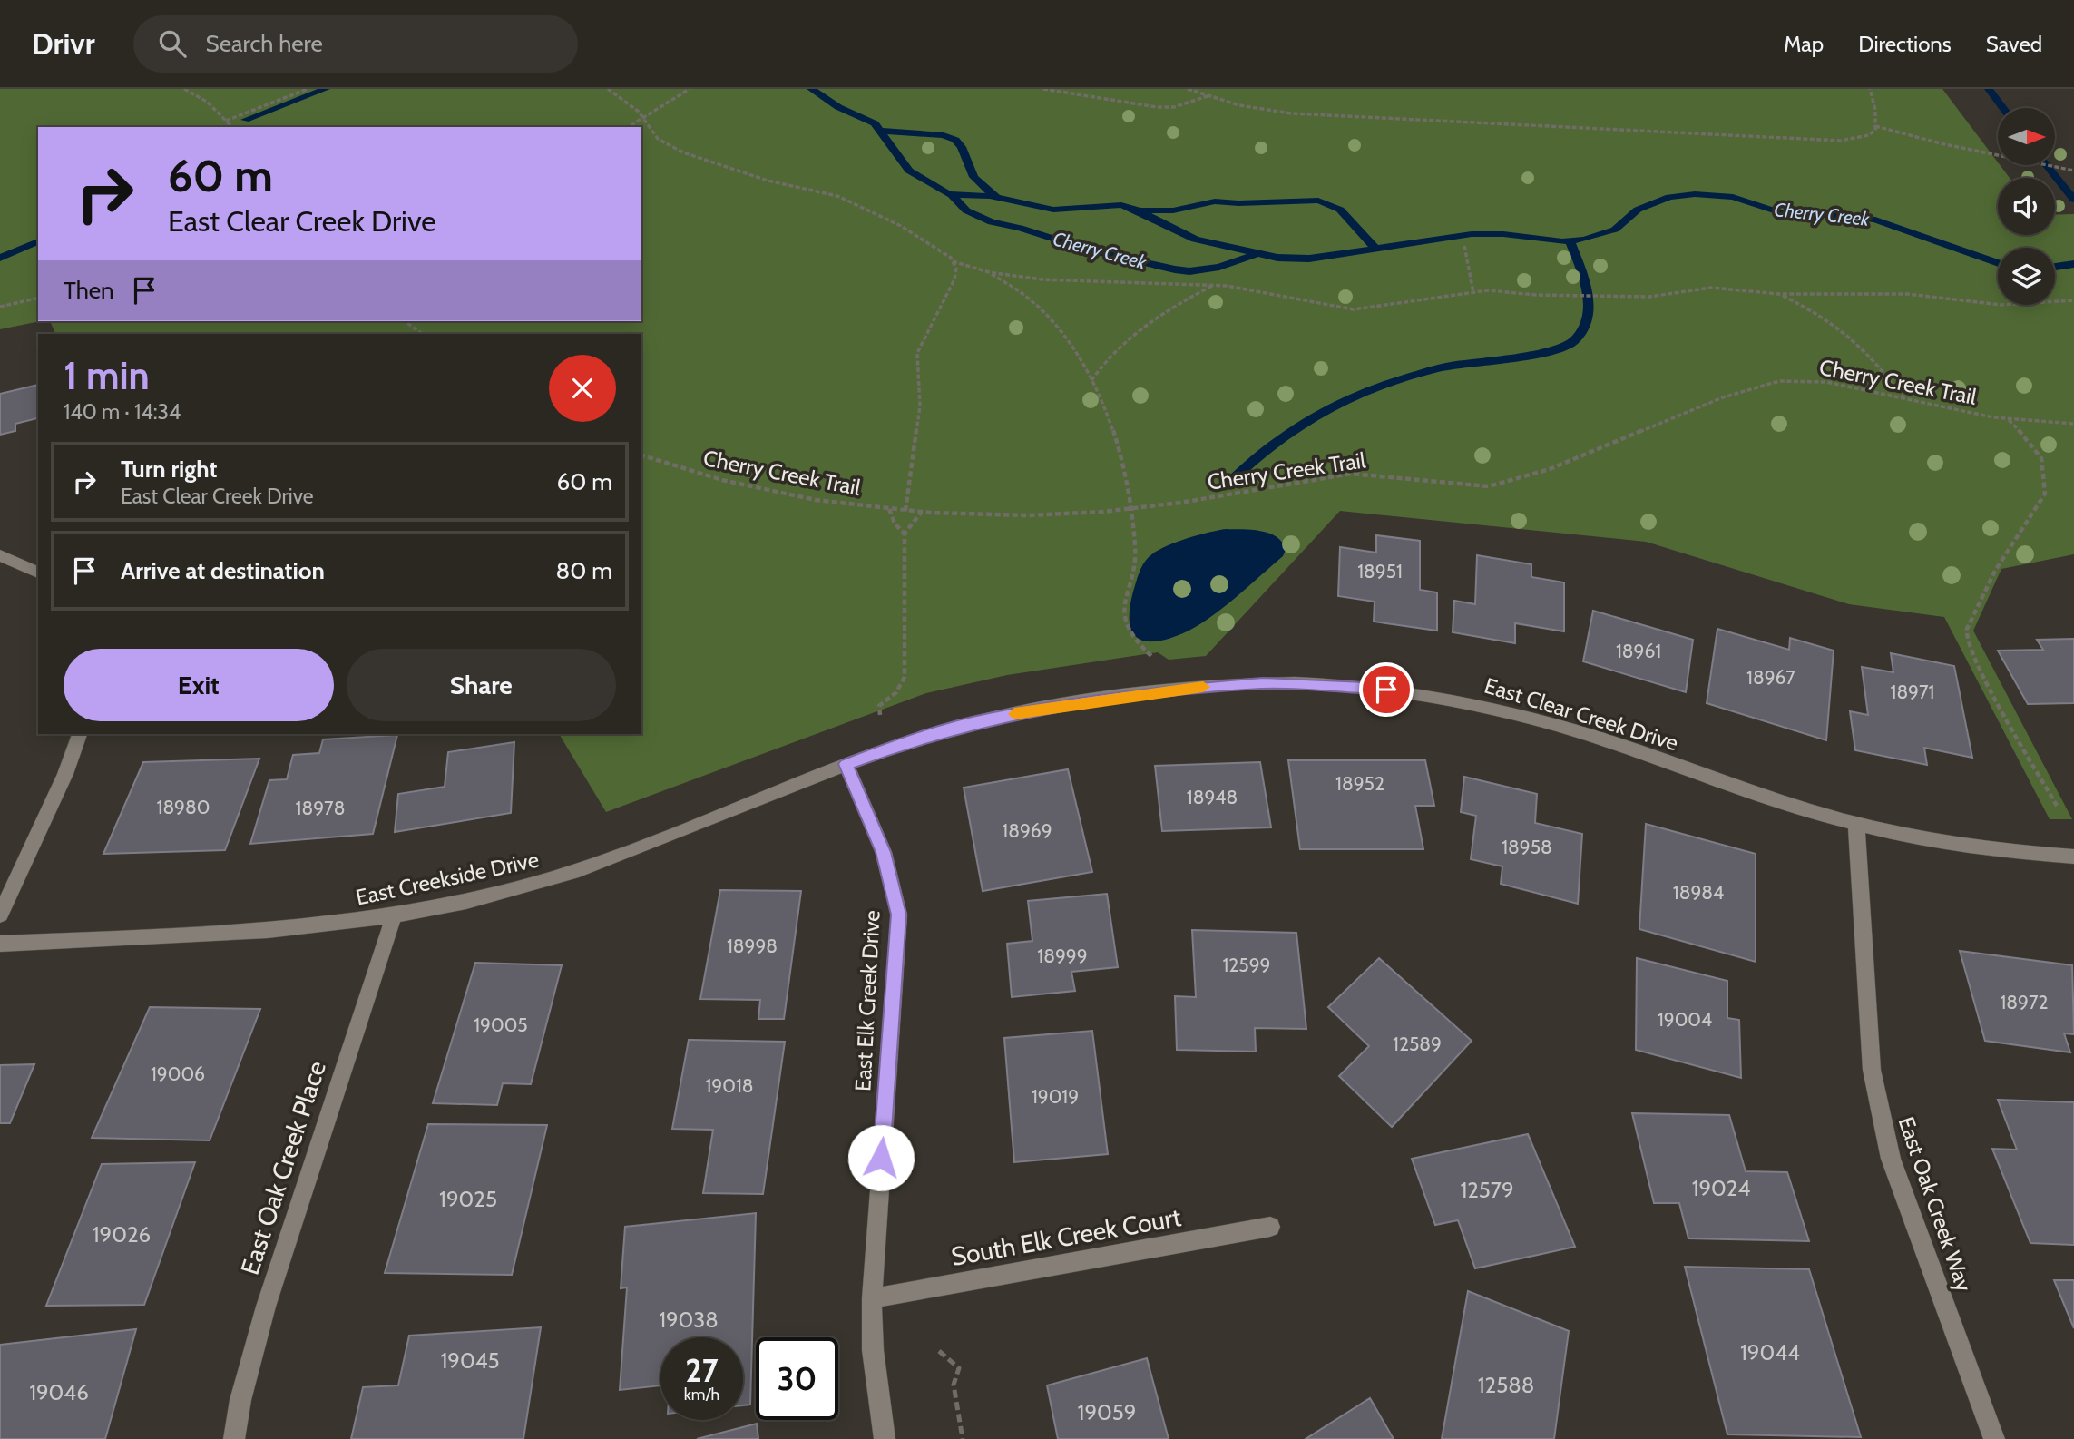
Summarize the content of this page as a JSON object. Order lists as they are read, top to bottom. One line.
{"streets":{"street":["East Clear Creek Drive","East Creekside Drive","East Elk Creek Drive","East Oak Creek Place","East Oak Creek Way","South Elk Creek Court"],"path":["Cherry Creek Trail"]},"crossings":[["East Clear Creek Drive","East Creekside Drive"],["East Clear Creek Drive","East Elk Creek Drive"],["East Clear Creek Drive","East Oak Creek Way"],["East Creekside Drive","East Elk Creek Drive"],["East Creekside Drive","East Oak Creek Place"],["East Elk Creek Drive","South Elk Creek Court"]],"water":["Cherry Creek"],"house_numbers":["18951","18961","18967","18971","18952","18948","18980","18978","18969","18958","18984","18998","18999","12599","18972","19004","19005","12589","19006","19018","19019","19024","12579","19025","19026","19038","19044","19045","12588","19046","19059"],"north":"right","page":{"header":"Drivr","search":"Search here","nav":["Map","Directions","Saved"],"turn":["60 m","East Clear Creek Drive"],"then":"Then","heading":["1 min","140 m · 14:34"],"list":[{"name":"Turn right","note":"East Clear Creek Drive","value":"60 m"},{"name":"Arrive at destination","value":"80 m"}],"buttons":["Exit","Share"],"speed":"27 km/h","limit":"30"}}
